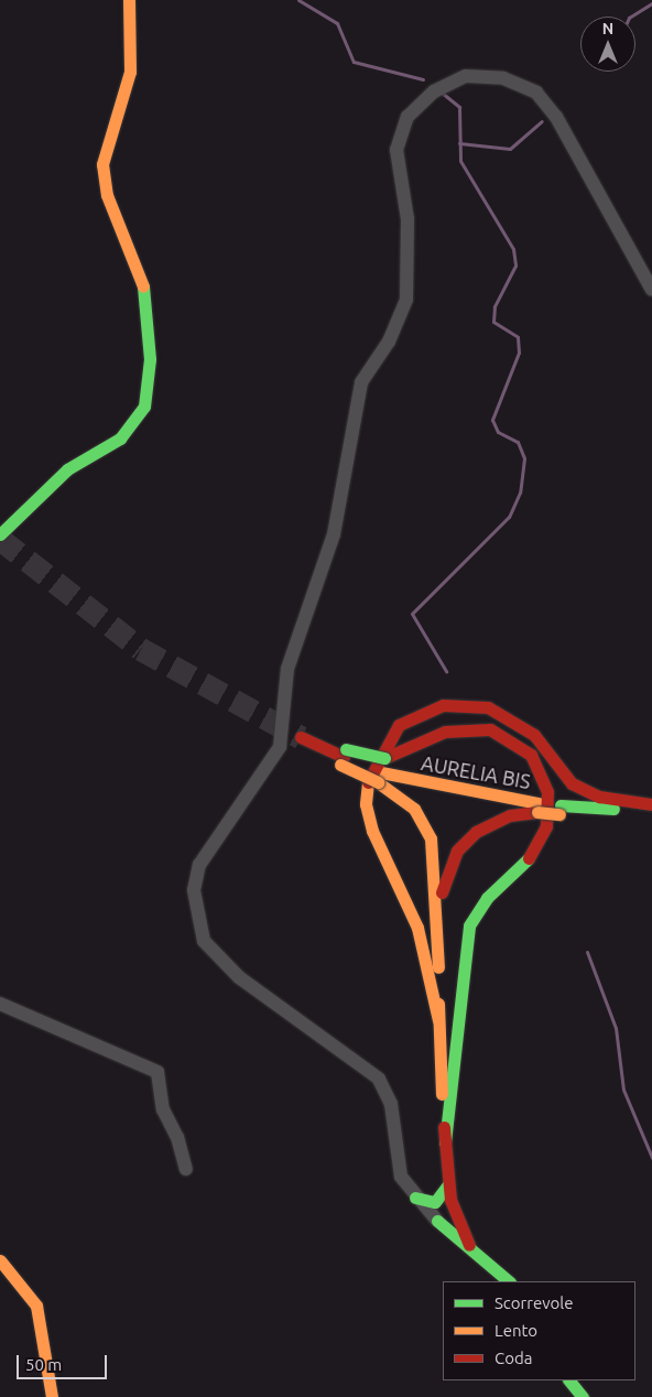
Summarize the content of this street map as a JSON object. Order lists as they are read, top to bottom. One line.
{"streets":{"main road":["AURELIA BIS"]},"legend":["Scorrevole","Lento","Coda"],"scale_bar":"50 m","north":"top"}
